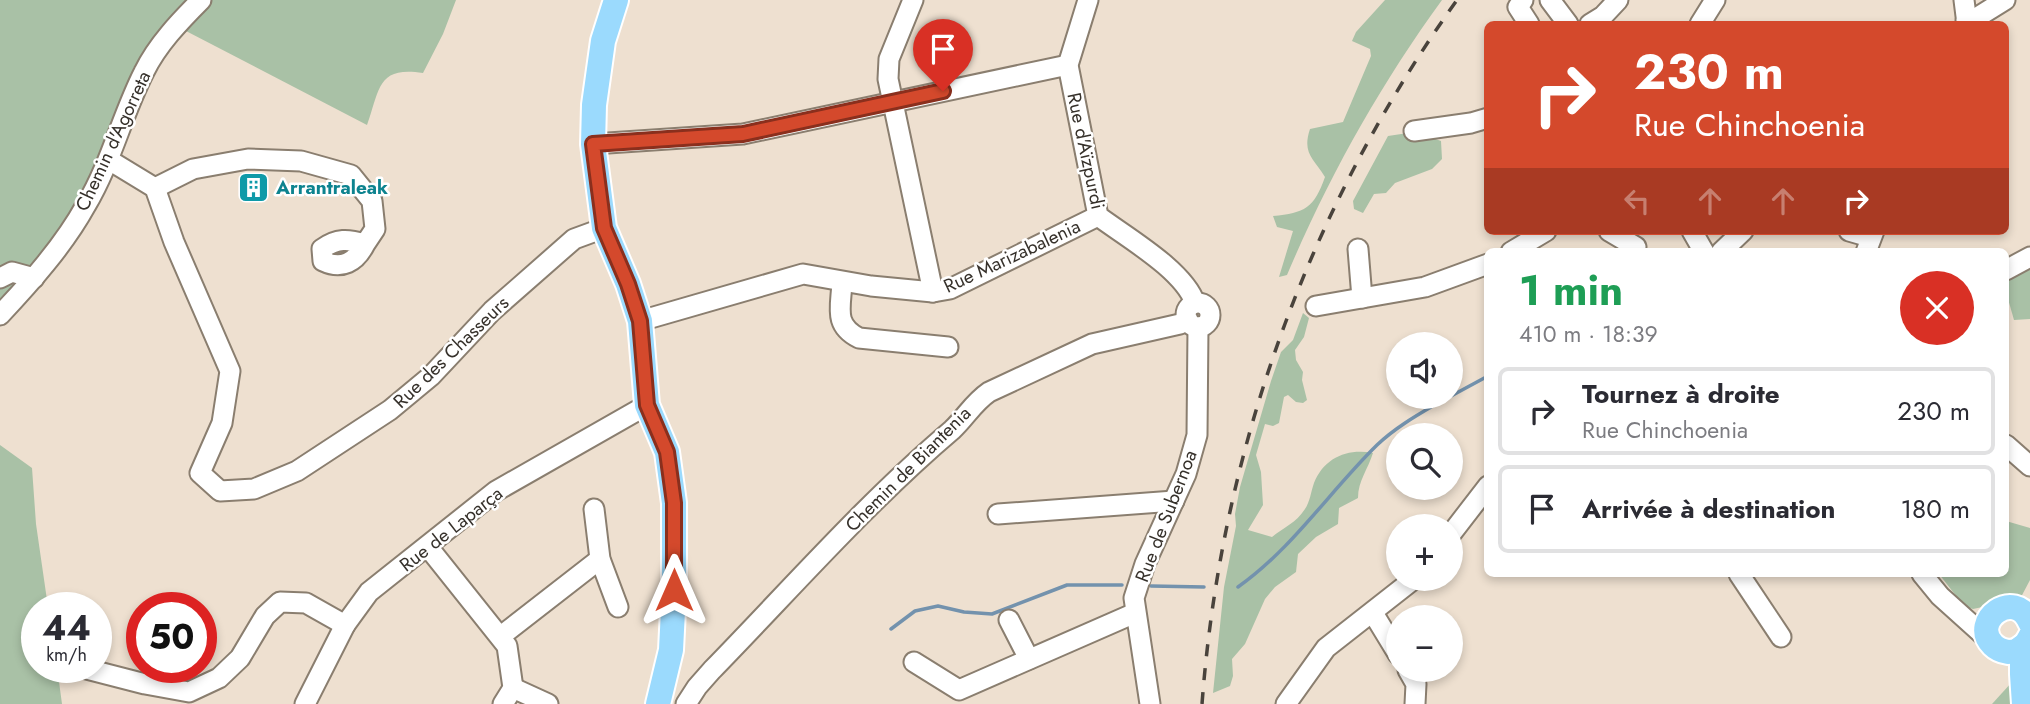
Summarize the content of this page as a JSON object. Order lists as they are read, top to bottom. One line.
{"streets":{"street":["Chemin d'Agorreta","Rue d'Aïzpurdi","Rue Marizabalenia","Rue des Chasseurs","Chemin de Biantenia","Rue de Subernoa","Rue de Laparça"]},"crossings":[["Rue d'Aïzpurdi","Rue Marizabalenia"],["Rue d'Aïzpurdi","Chemin de Biantenia"],["Rue d'Aïzpurdi","Rue de Subernoa"],["Chemin de Biantenia","Rue de Subernoa"]],"places":{"building":["Arrantraleak"]},"page":{"turn":["230 m","Rue Chinchoenia"],"heading":["1 min","410 m · 18:39"],"map_buttons":["+","−"],"list":[{"name":"Tournez à droite","note":"Rue Chinchoenia","value":"230 m"},{"name":"Arrivée à destination","value":"180 m"}],"speed":"44 km/h","limit":"50"}}
